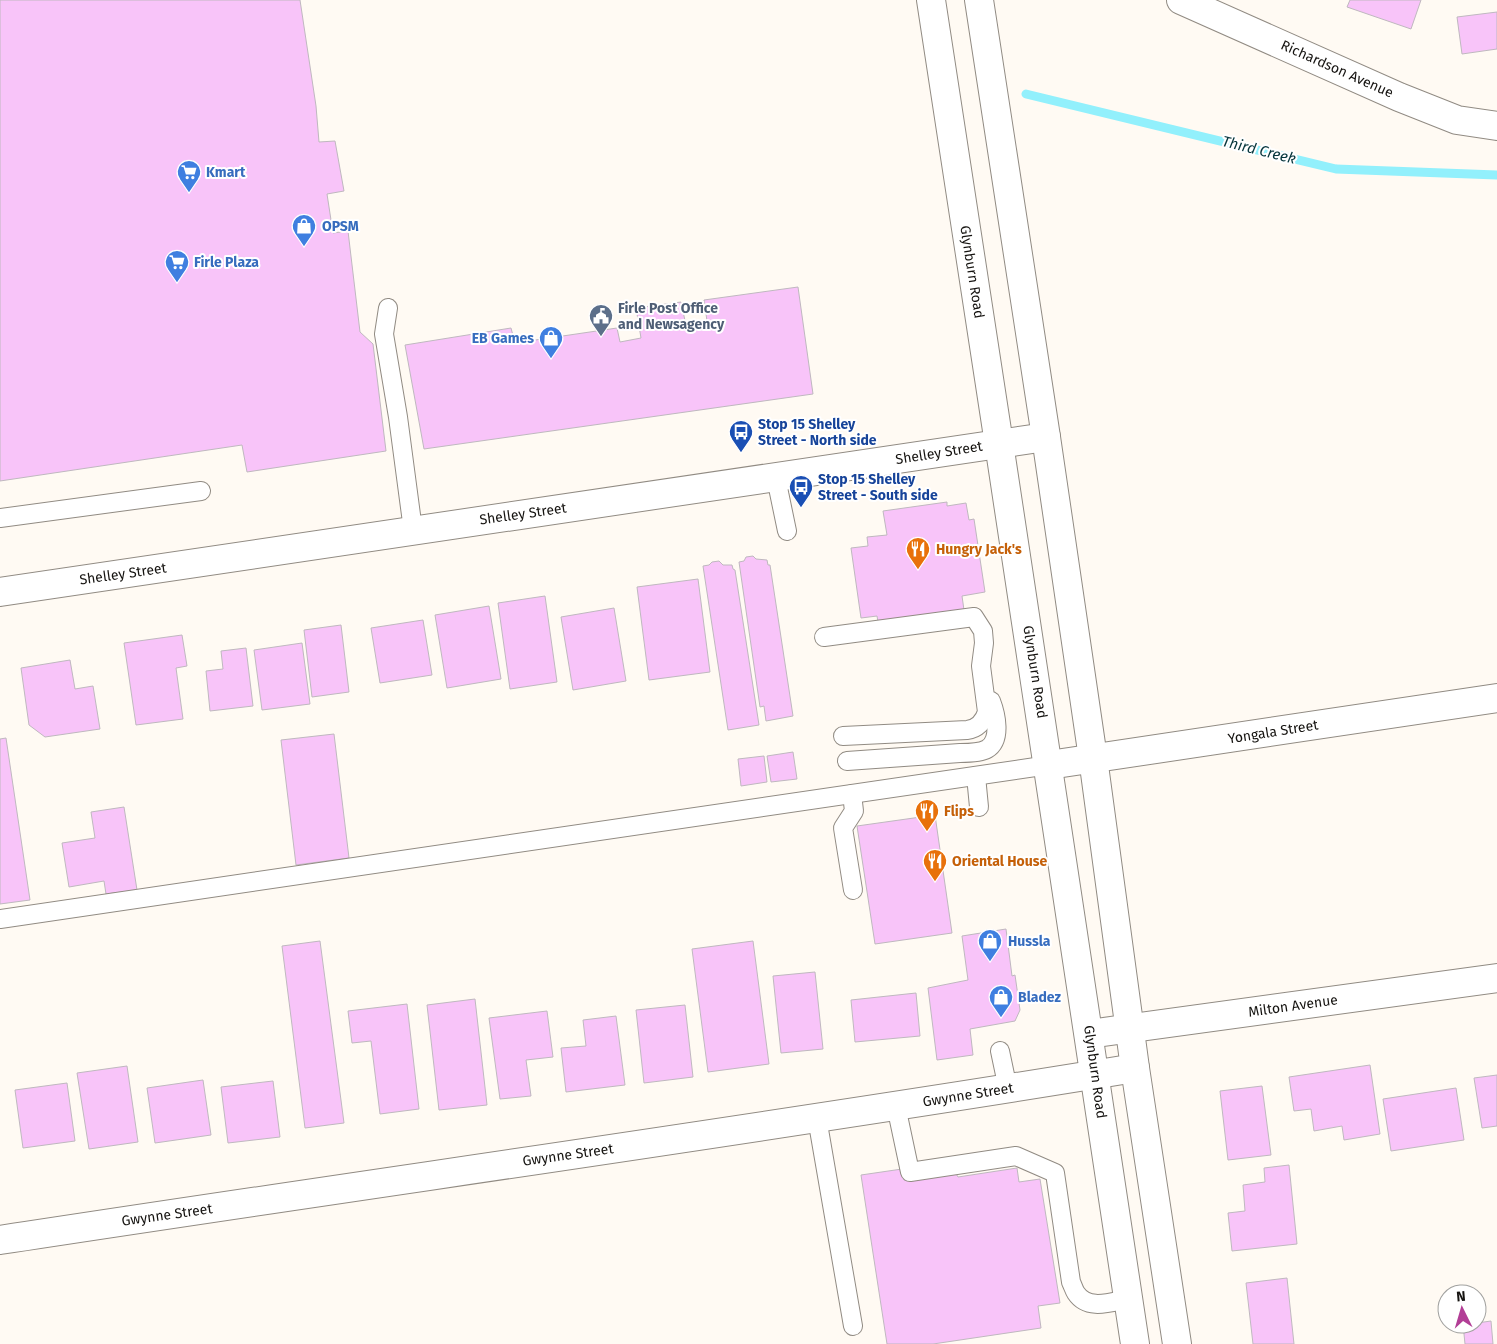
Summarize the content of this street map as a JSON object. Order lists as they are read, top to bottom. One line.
{"streets":{"street":["Richardson Avenue","Glynburn Road","Shelley Street","Yongala Street","Milton Avenue","Gwynne Street"]},"crossings":[["Glynburn Road","Shelley Street"],["Glynburn Road","Yongala Street"],["Glynburn Road","Milton Avenue"],["Glynburn Road","Gwynne Street"]],"water":["Third Creek"],"places":{"supermarket":["Kmart","Firle Plaza"],"shop":["OPSM","EB Games","Hussla","Bladez"],"public building":["Firle Post Office and Newsagency"],"bus stop":["Stop 15 Shelley Street - North side","Stop 15 Shelley Street - South side"],"restaurant":["Hungry Jack's","Flips","Oriental House"]},"north":"top"}
